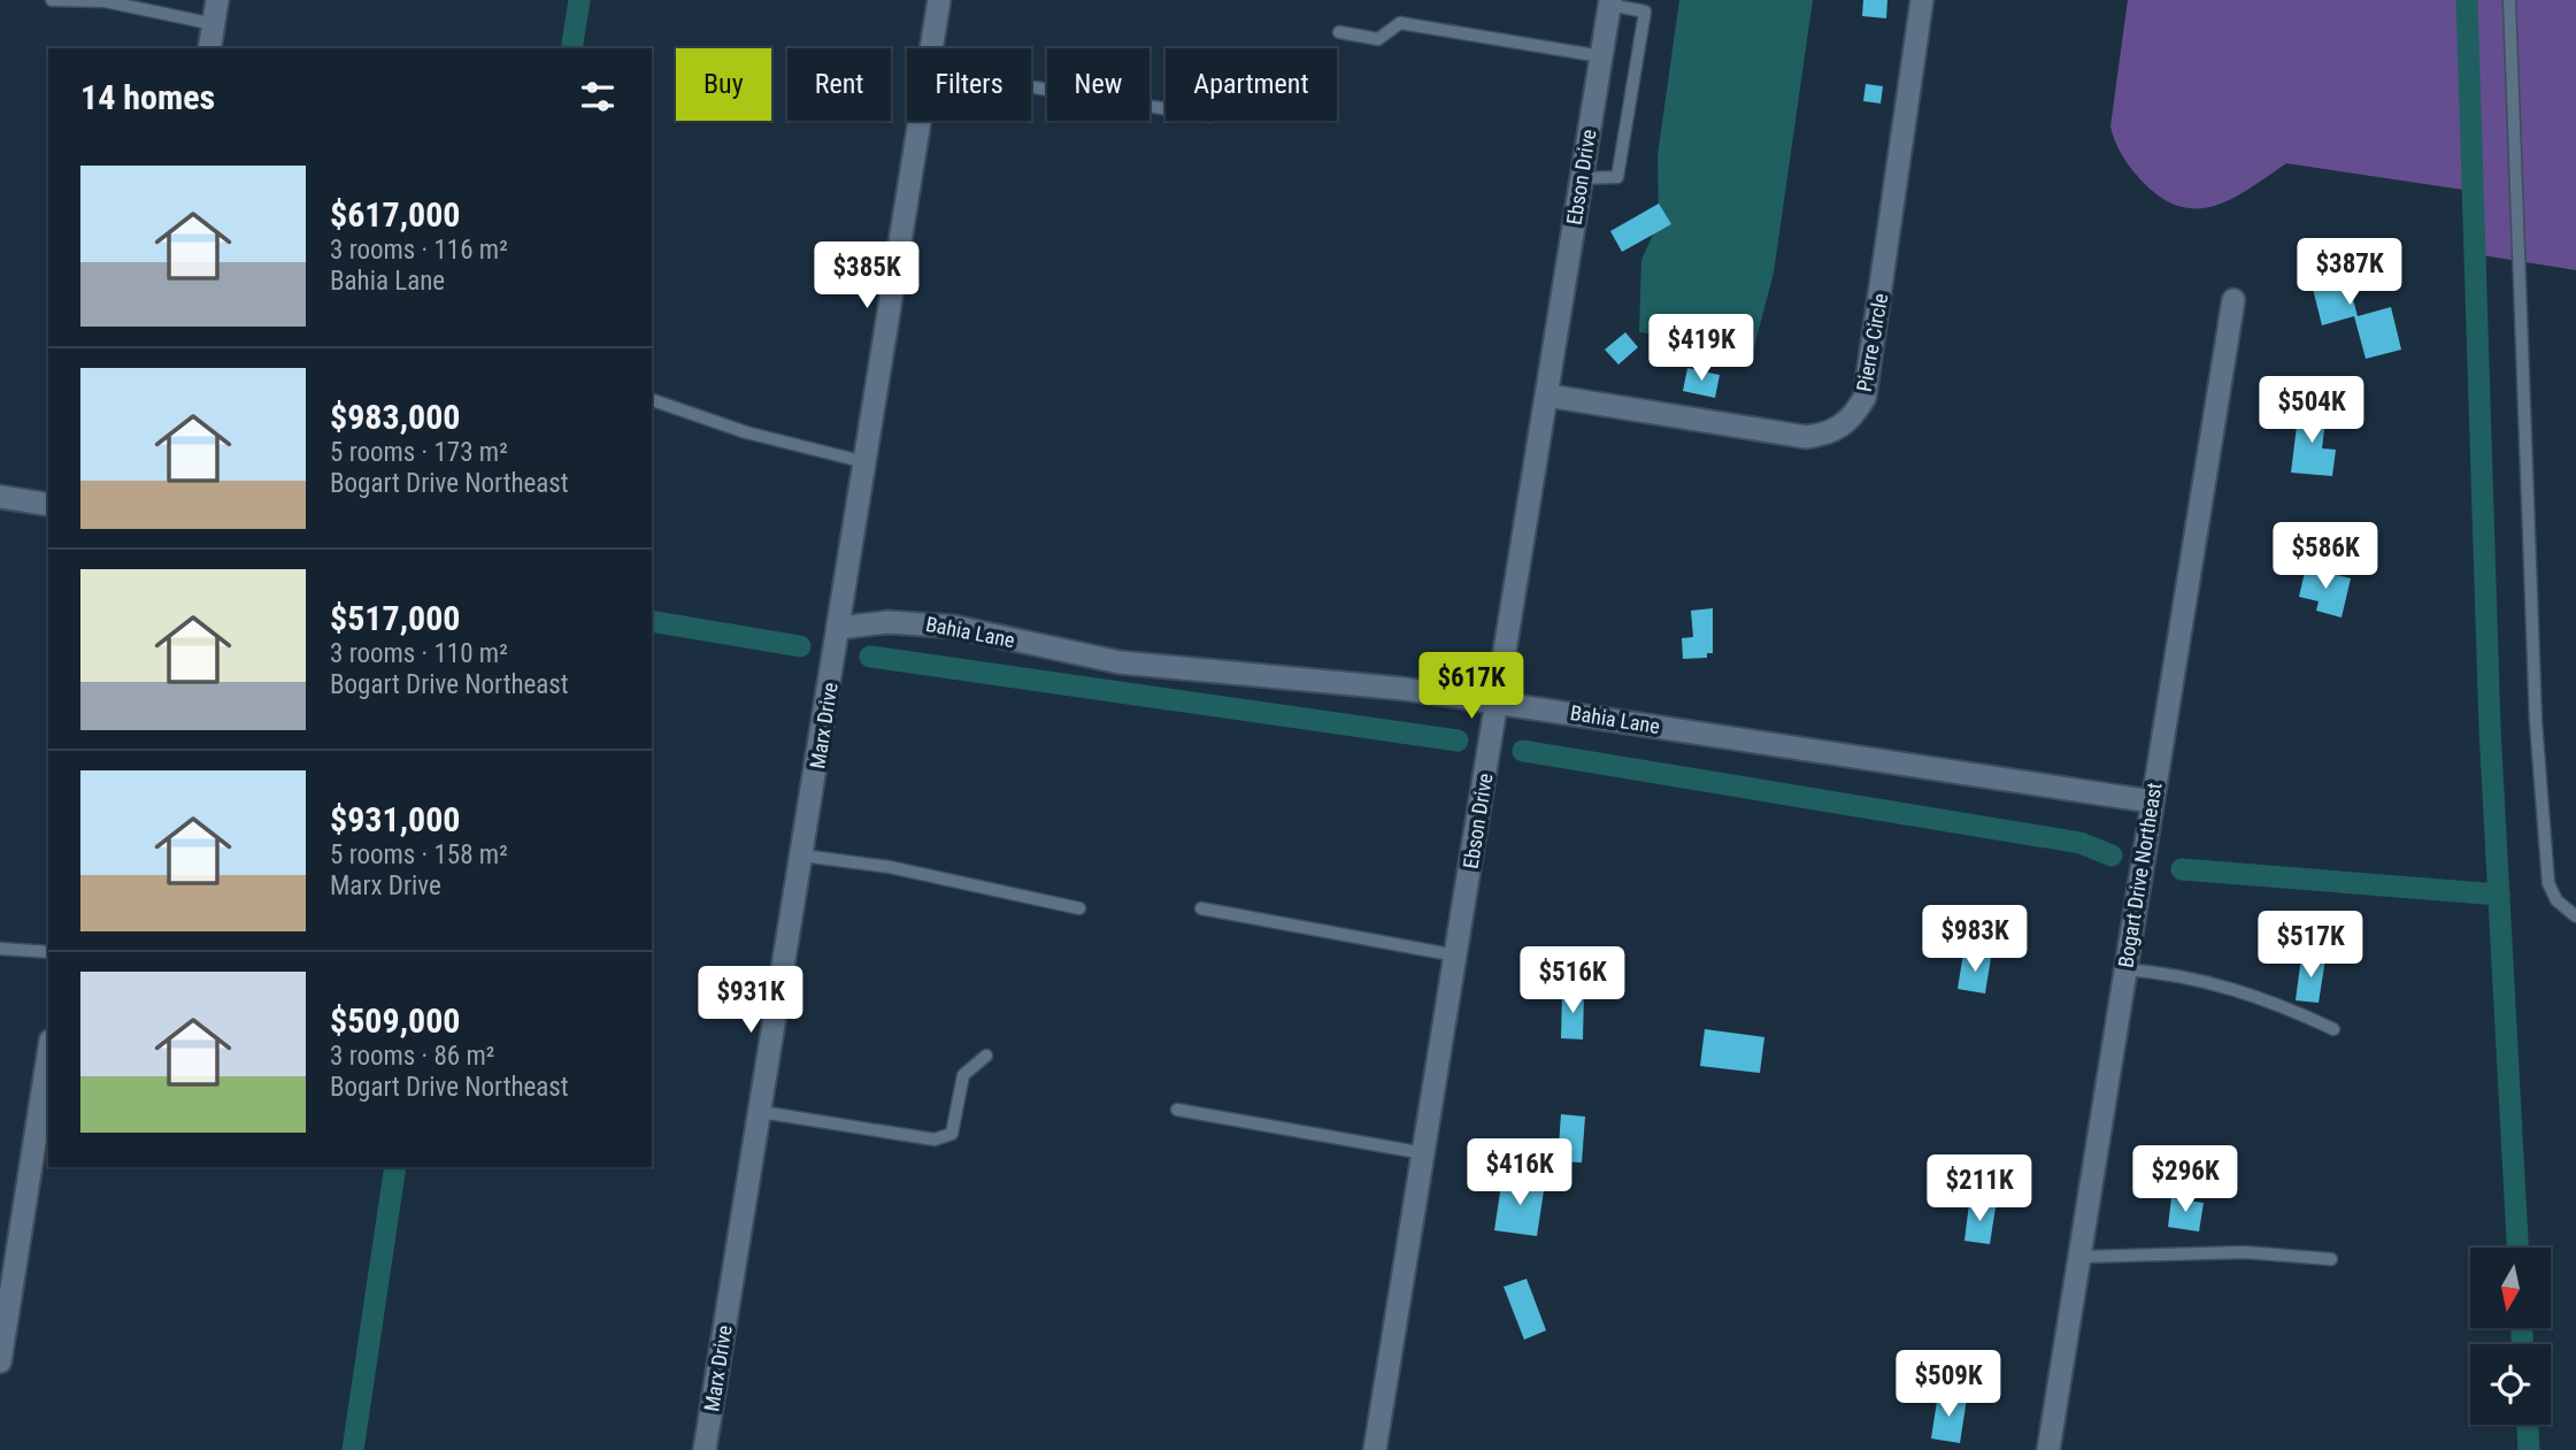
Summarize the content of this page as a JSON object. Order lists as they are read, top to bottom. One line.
{"streets":{"street":["Ebson Drive","Pierre Circle","Bahia Lane","Marx Drive","Bogart Drive Northeast"]},"crossings":[["Ebson Drive","Pierre Circle"],["Ebson Drive","Bahia Lane"],["Bahia Lane","Marx Drive"],["Bahia Lane","Bogart Drive Northeast"]],"north":"bottom","page":{"chip":["Buy","Rent","Filters","New","Apartment"],"heading":"14 homes","list":[{"name":"$617,000","note":"3 rooms · 116 m² · Bahia Lane"},{"name":"$983,000","note":"5 rooms · 173 m² · Bogart Drive Northeast"},{"name":"$517,000","note":"3 rooms · 110 m² · Bogart Drive Northeast"},{"name":"$931,000","note":"5 rooms · 158 m² · Marx Drive"},{"name":"$509,000","note":"3 rooms · 86 m² · Bogart Drive Northeast"}],"price":["$387K","$385K","$419K","$504K","$586K","$617K","$983K","$517K","$516K","$931K","$416K","$296K","$211K","$509K"]}}
